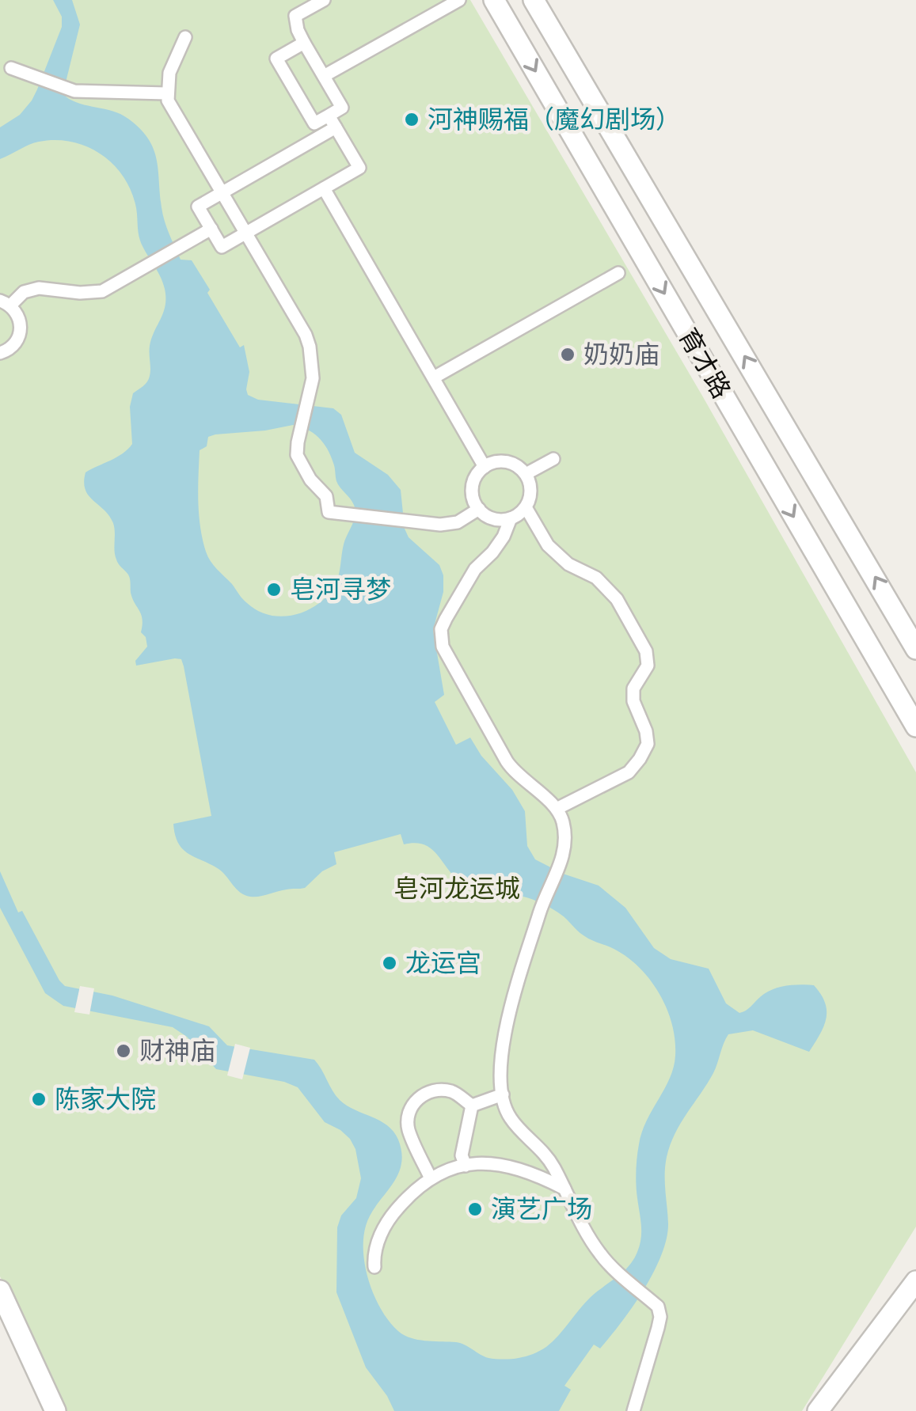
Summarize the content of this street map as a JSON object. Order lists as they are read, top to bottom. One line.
{"streets":{"street":["育才路"]},"parks":["皂河龙运城"],"places":["河神赐福（魔幻剧场）","奶奶庙","皂河寻梦","龙运宫","财神庙","陈家大院","演艺广场"]}
